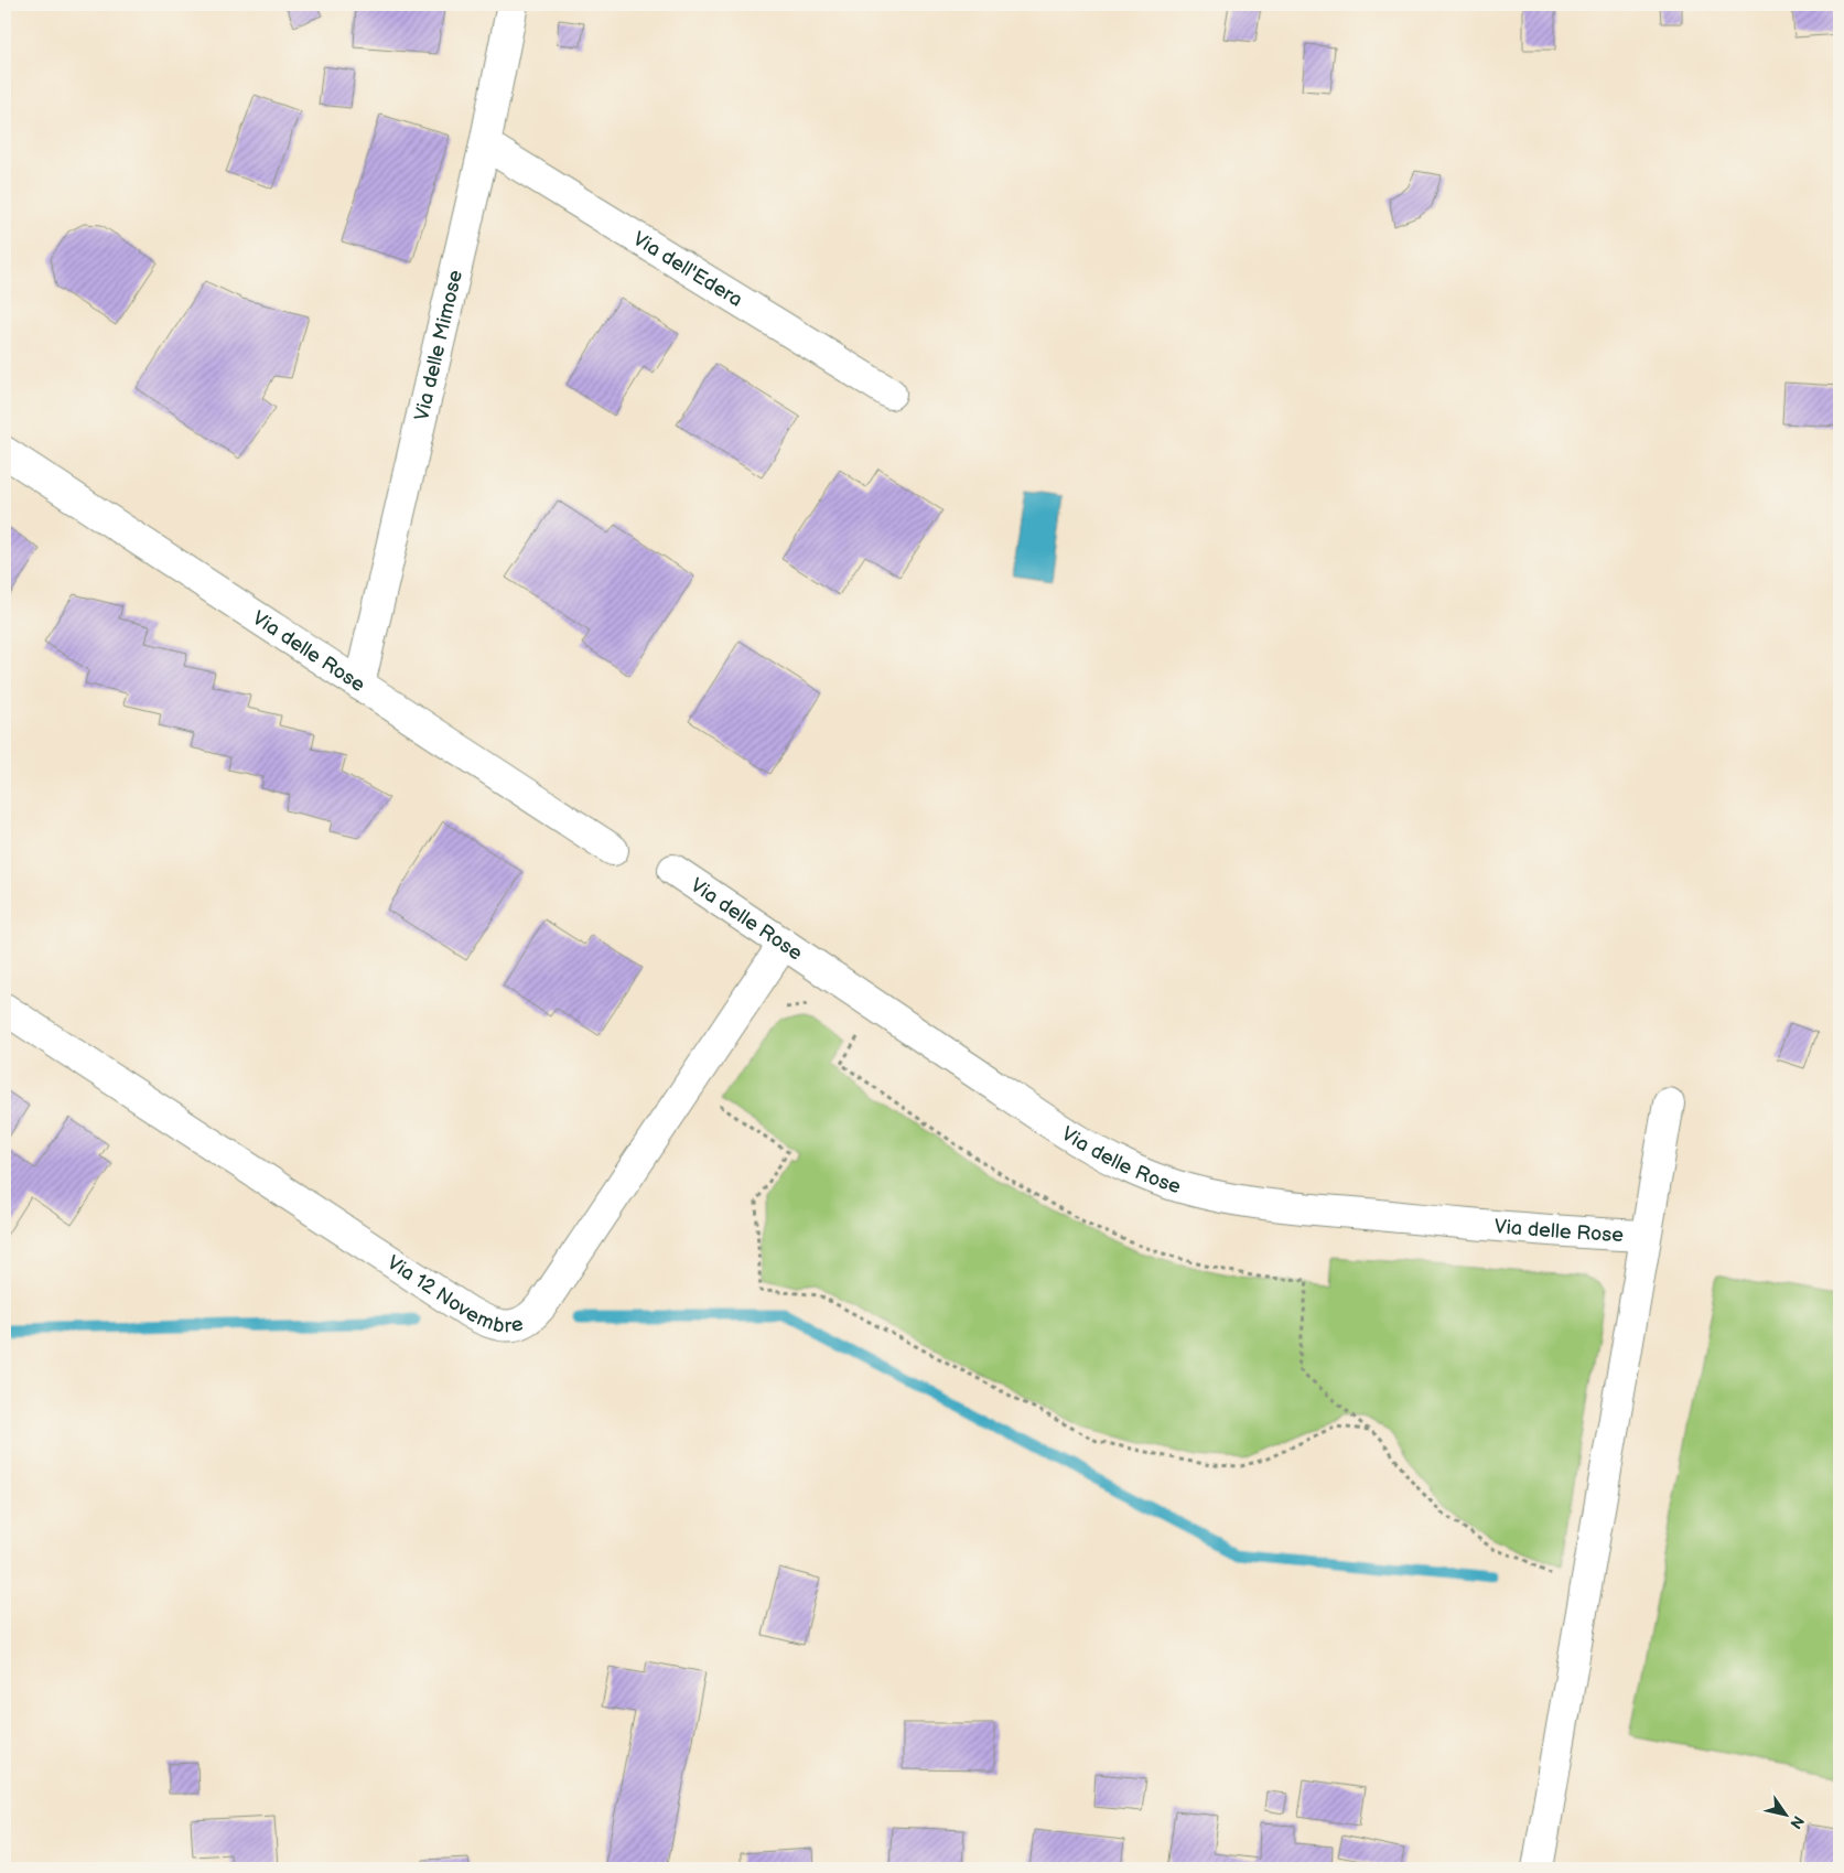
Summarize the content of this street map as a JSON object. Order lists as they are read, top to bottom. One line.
{"streets":{"street":["Via dell'Edera","Via delle Mimose","Via delle Rose","Via 12 Novembre"]},"crossings":[["Via dell'Edera","Via delle Mimose"],["Via delle Mimose","Via delle Rose"],["Via delle Rose","Via 12 Novembre"]],"north":"bottom right"}
